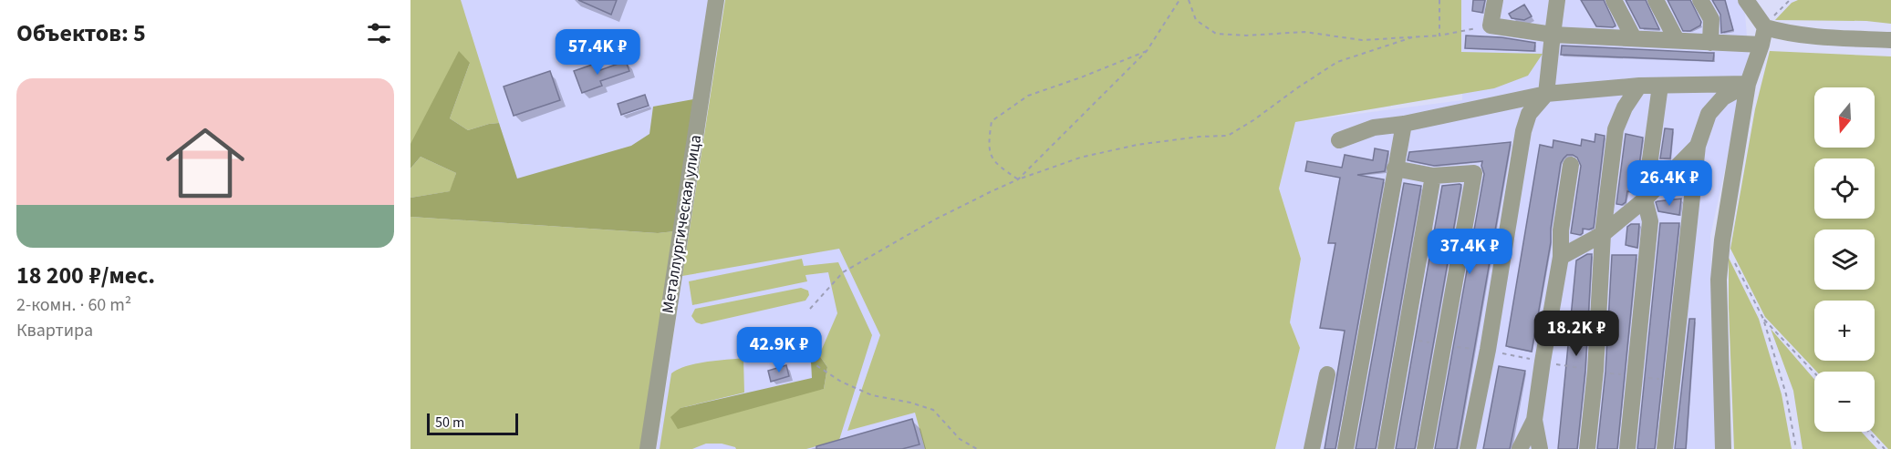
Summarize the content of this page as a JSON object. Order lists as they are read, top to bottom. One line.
{"streets":{"street":["Металлургическая улица"]},"scale_bar":"50 m","north":"bottom","page":{"heading":"Объектов: 5","price":["57.4K ₽","26.4K ₽","37.4K ₽","18.2K ₽","42.9K ₽"],"list":[{"name":"18 200 ₽/мес.","note":"2-комн. · 60 m² · Квартира"}],"map_buttons":["+","−"],"scale":"50 m"}}
